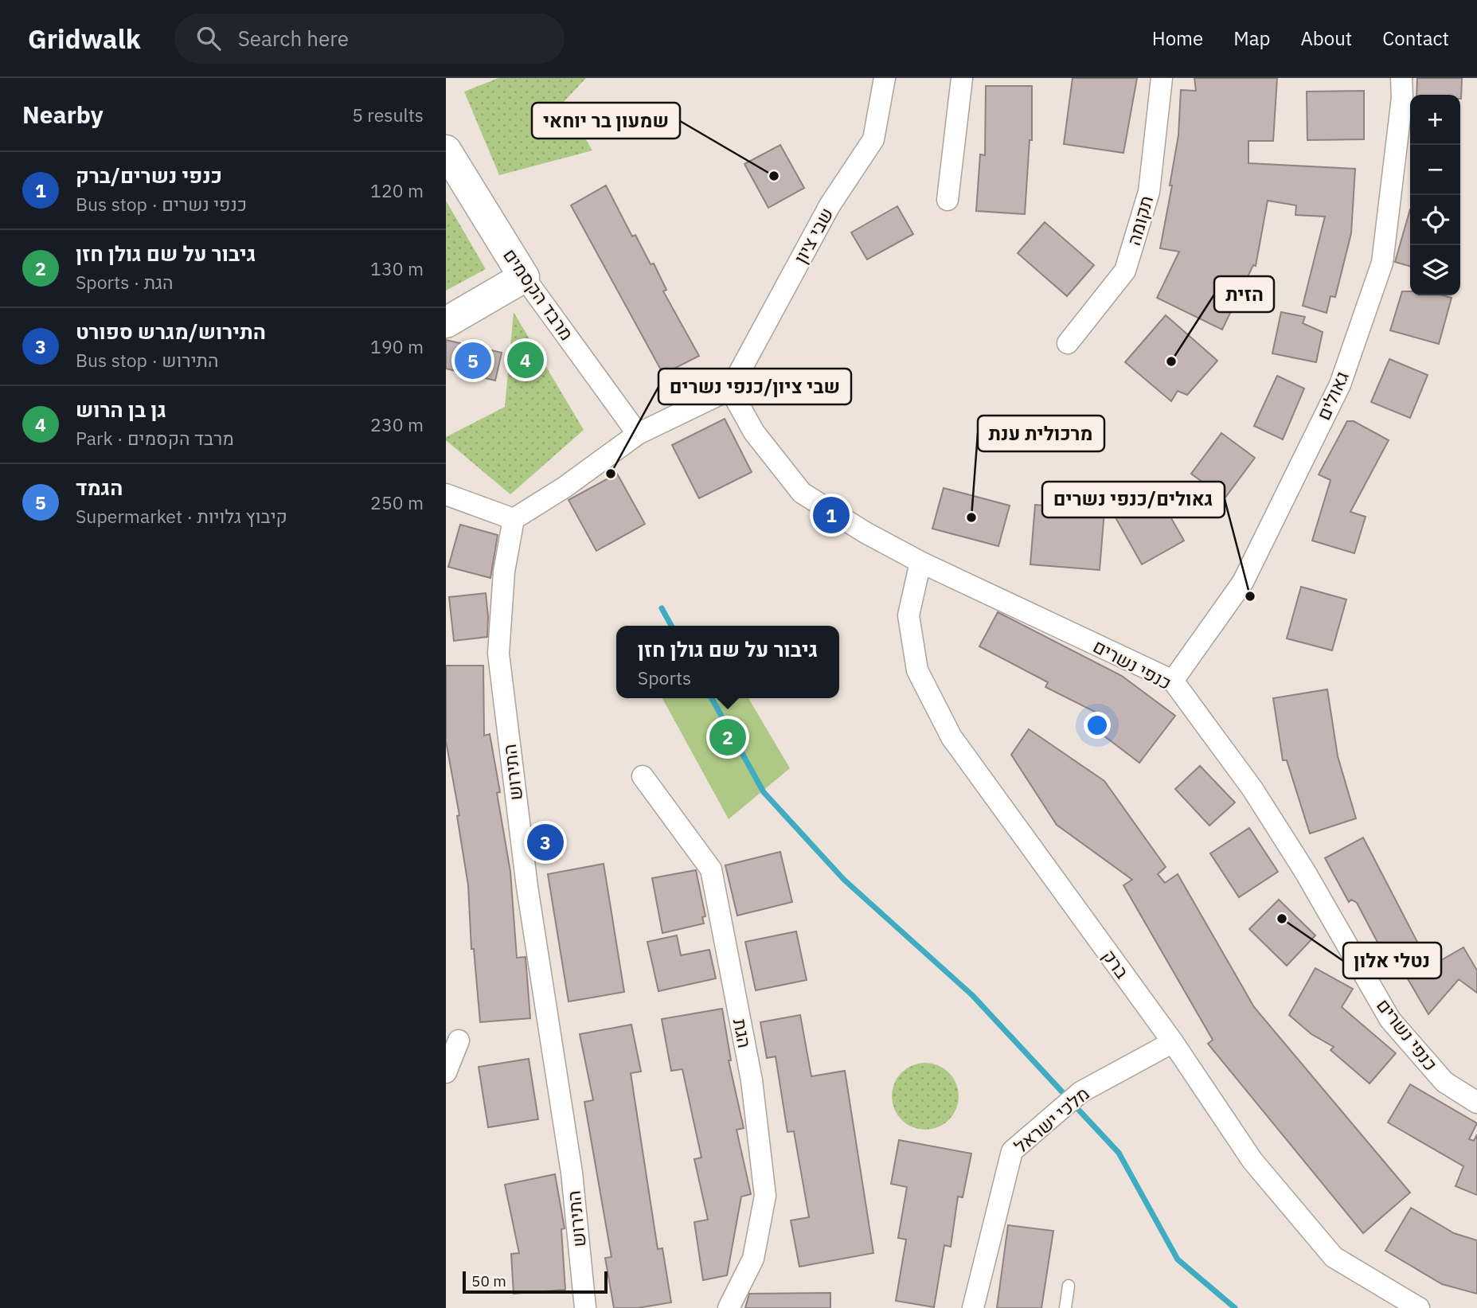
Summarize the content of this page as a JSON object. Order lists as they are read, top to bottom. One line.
{"streets":{"street":["תקומה","שבי ציון","מרבד הקסמים","גאולים","כנפי נשרים","התירוש","ברק","הגת","מלכי ישראל"]},"crossings":[["שבי ציון","כנפי נשרים"],["גאולים","כנפי נשרים"],["כנפי נשרים","ברק"],["ברק","מלכי ישראל"]],"places":["שמעון בר יוחאי","הזית","שבי ציון/כנפי נשרים","מרכולית ענת","גאולים/כנפי נשרים","נטלי אלון"],"scale_bar":"50 m","page":{"header":"Gridwalk","search":"Search here","nav":["Home","Map","About","Contact"],"heading":["Nearby","5 results"],"map_buttons":["+","−"],"list":[{"mark":"1","name":"כנפי נשרים/ברק","note":"Bus stop · כנפי נשרים","value":"120 m"},{"mark":"2","name":"גיבור על שם גולן חזן","note":"Sports · הגת","value":"130 m"},{"mark":"3","name":"התירוש/מגרש ספורט","note":"Bus stop · התירוש","value":"190 m"},{"mark":"4","name":"גן בן הרוש","note":"Park · מרבד הקסמים","value":"230 m"},{"mark":"5","name":"הגמד","note":"Supermarket · קיבוץ גלויות","value":"250 m"}],"pins":["4","5","1","2","3"],"popup":["גיבור על שם גולן חזן","Sports"],"scale":"50 m"}}
